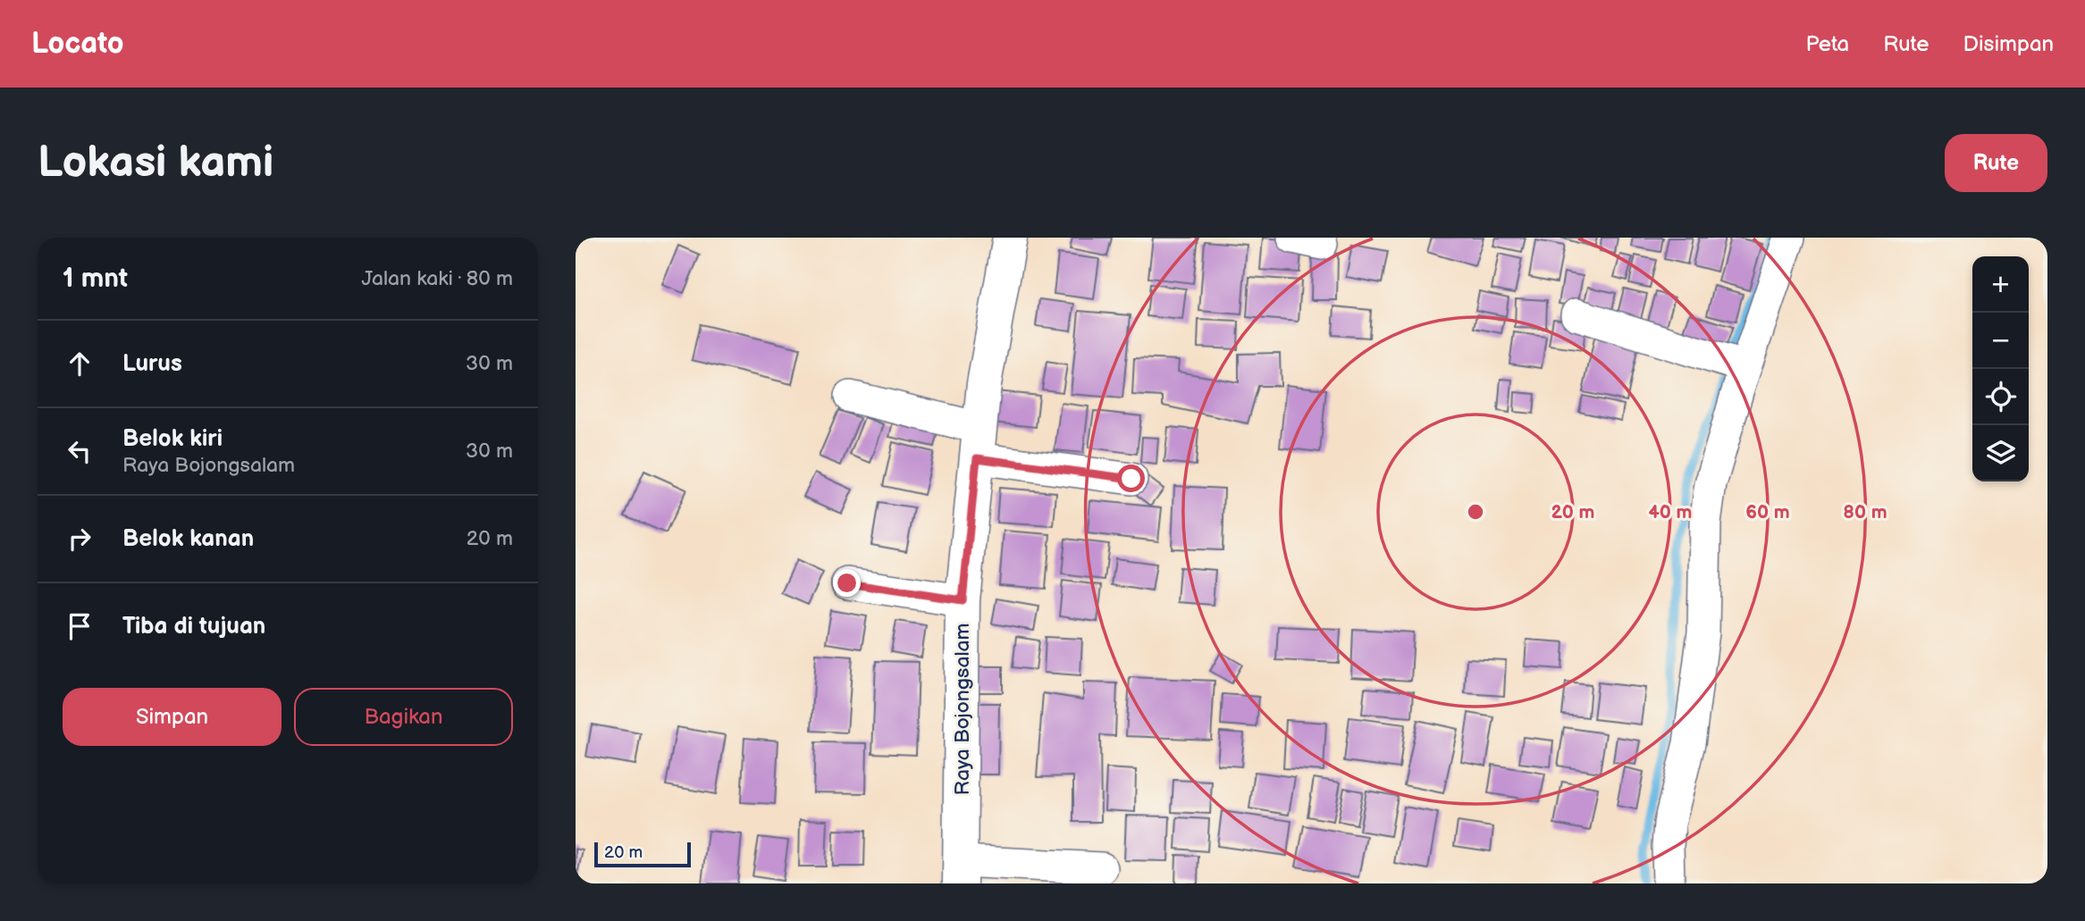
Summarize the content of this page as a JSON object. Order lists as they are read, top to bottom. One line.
{"streets":{"main road":["Raya Bojongsalam"]},"scale_bar":"20 m","page":{"header":"Locato","nav":["Peta","Rute","Disimpan"],"buttons":["Rute",["Simpan","Bagikan"]],"title":"Lokasi kami","heading":["1 mnt","Jalan kaki · 80 m"],"map_buttons":["+","−"],"list":[["Lurus","30 m"],["Belok kiri","Raya Bojongsalam","30 m"],["Belok kanan","20 m"],"Tiba di tujuan"],"scale":"20 m"},"rings":["20 m","40 m","60 m","80 m"]}
